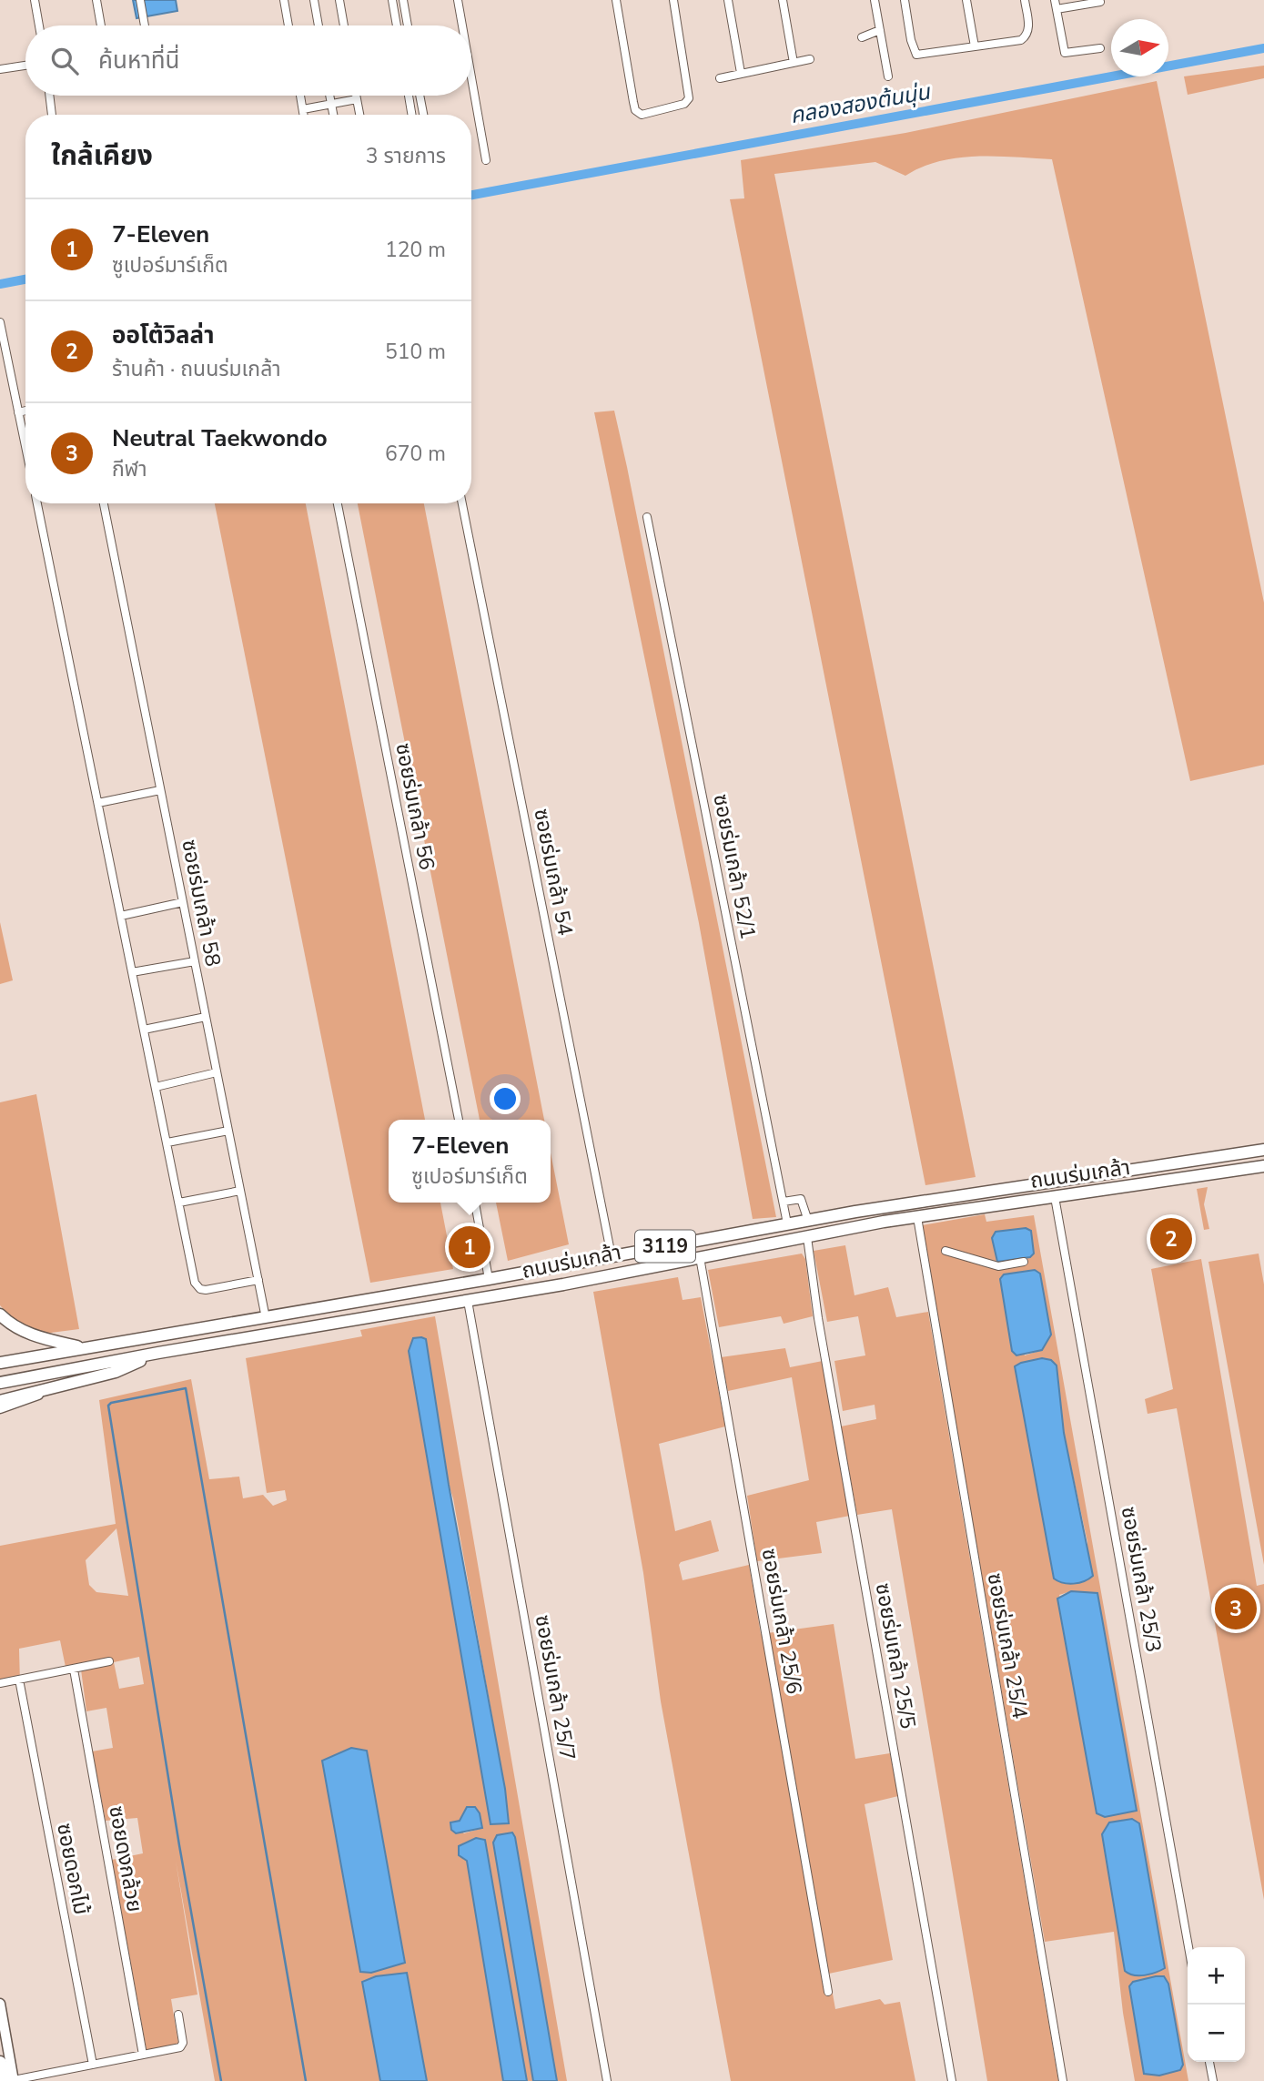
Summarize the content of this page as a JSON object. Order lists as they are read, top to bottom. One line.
{"streets":{"main road":["ถนนร่มเกล้า","3119"],"street":["ซอยร่มเกล้า 56","ซอยร่มเกล้า 52/1","ซอยร่มเกล้า 54","ซอยร่มเกล้า 58","ซอยร่มเกล้า 25/3","ซอยร่มเกล้า 25/6","ซอยร่มเกล้า 25/4","ซอยร่มเกล้า 25/5","ซอยร่มเกล้า 25/7","ซอยดงกล้วย","ซอยดอกไม้"]},"crossings":[["ซอยร่มเกล้า 52/1","ถนนร่มเกล้า"],["ซอยร่มเกล้า 54","ถนนร่มเกล้า"],["ซอยร่มเกล้า 58","ถนนร่มเกล้า"],["ถนนร่มเกล้า","ซอยร่มเกล้า 25/3"],["ถนนร่มเกล้า","ซอยร่มเกล้า 25/6"],["ถนนร่มเกล้า","ซอยร่มเกล้า 25/4"],["ถนนร่มเกล้า","ซอยร่มเกล้า 25/5"],["ถนนร่มเกล้า","ซอยร่มเกล้า 25/7"]],"water":["คลองสองต้นนุ่น"],"north":"right","page":{"search":"ค้นหาที่นี่","heading":["ใกล้เคียง","3 รายการ"],"list":[{"mark":"1","name":"7-Eleven","note":"ซูเปอร์มาร์เก็ต","value":"120 m"},{"mark":"2","name":"ออโต้วิลล่า","note":"ร้านค้า · ถนนร่มเกล้า","value":"510 m"},{"mark":"3","name":"Neutral Taekwondo","note":"กีฬา","value":"670 m"}],"popup":["7-Eleven","ซูเปอร์มาร์เก็ต"],"pins":["2","1","3"],"map_buttons":["+","−"]}}
